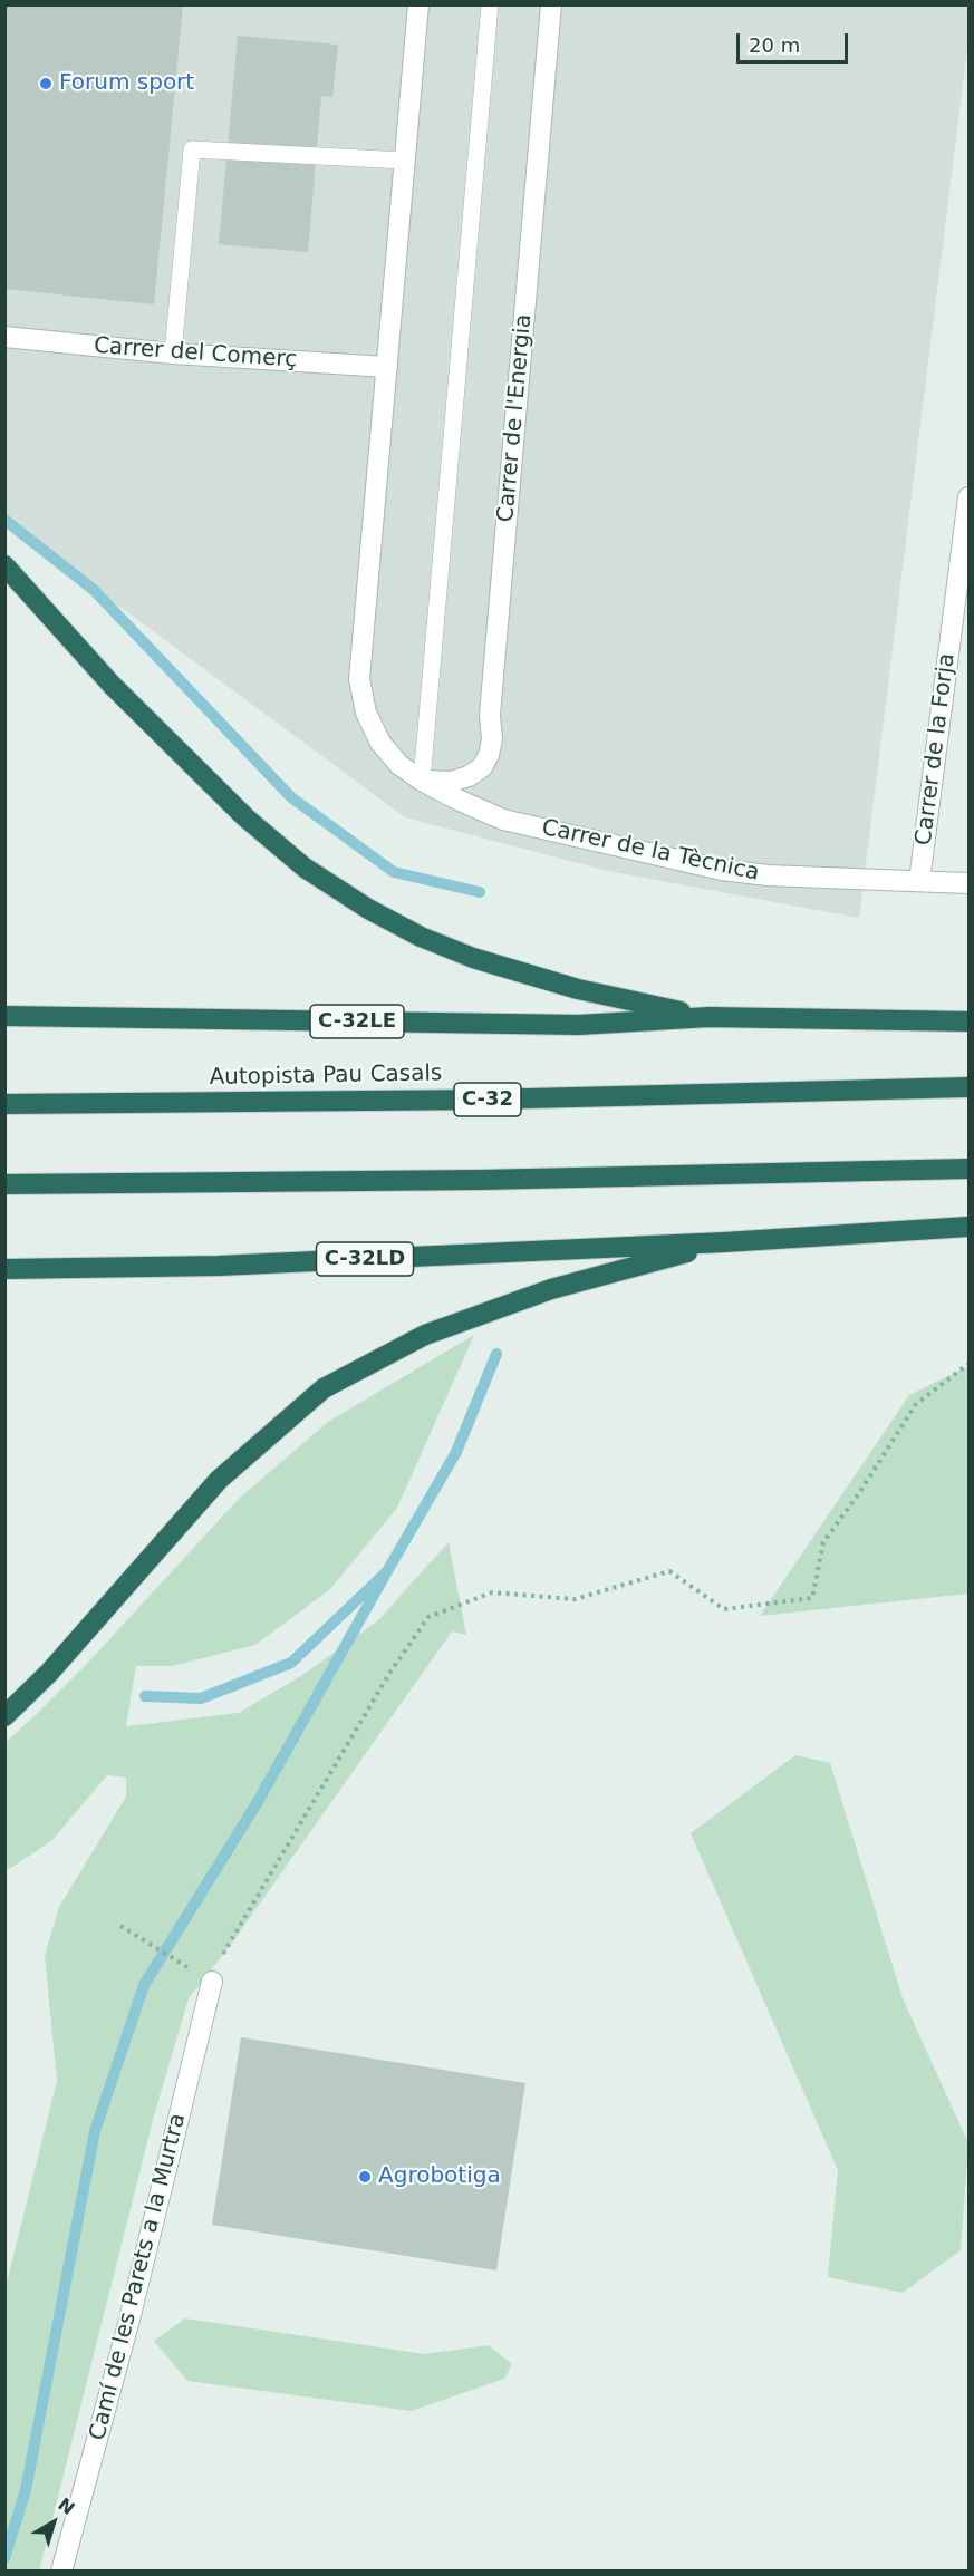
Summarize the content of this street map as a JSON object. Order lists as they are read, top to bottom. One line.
{"streets":{"highway":["C-32LE","Autopista Pau Casals","C-32","C-32LD"],"street":["Carrer del Comerç","Carrer de l'Energia","Carrer de la Forja","Carrer de la Tècnica","Camí de les Parets a la Murtra"]},"crossings":[["Carrer de l'Energia","Carrer de la Tècnica"],["Carrer de la Forja","Carrer de la Tècnica"]],"places":["Forum sport","Agrobotiga"],"scale_bar":"20 m","north":"top right"}
